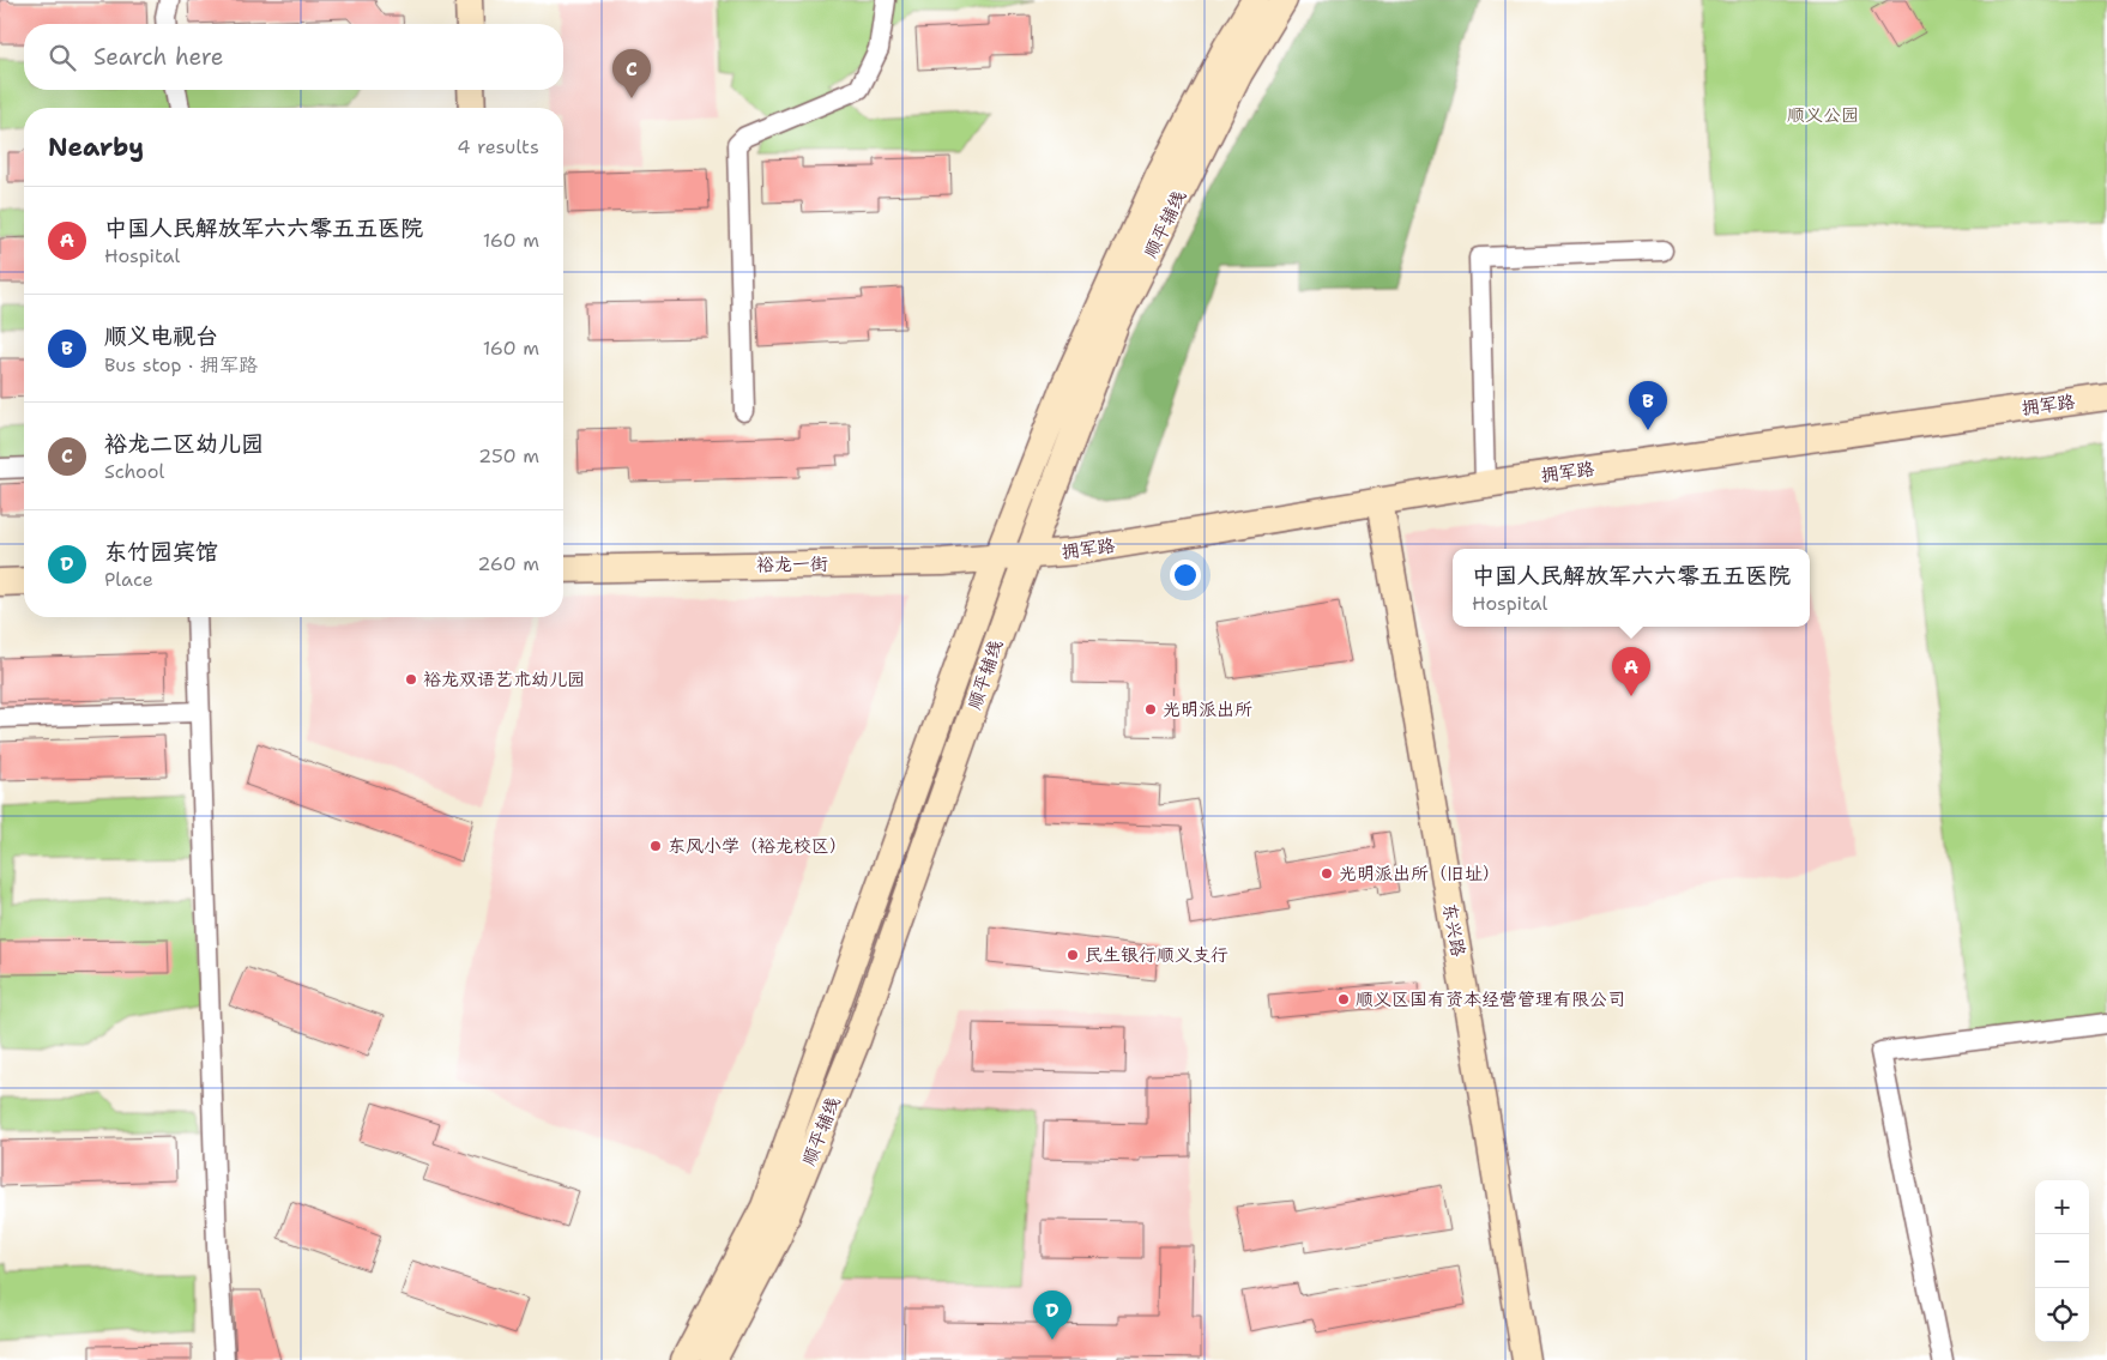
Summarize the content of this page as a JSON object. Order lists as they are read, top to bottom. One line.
{"streets":{"main road":["顺平辅线","拥军路","裕龙一街","东兴路"]},"crossings":[["顺平辅线","拥军路"],["顺平辅线","裕龙一街"],["拥军路","裕龙一街"],["拥军路","东兴路"]],"parks":["顺义公园"],"places":["裕龙双语艺术幼儿园","光明派出所","东风小学（裕龙校区）","光明派出所（旧址）","民生银行顺义支行","顺义区国有资本经营管理有限公司"],"page":{"search":"Search here","pins":["C","B","A","D"],"heading":["Nearby","4 results"],"list":[{"mark":"A","name":"中国人民解放军六六零五五医院","note":"Hospital","value":"160 m"},{"mark":"B","name":"顺义电视台","note":"Bus stop · 拥军路","value":"160 m"},{"mark":"C","name":"裕龙二区幼儿园","note":"School","value":"250 m"},{"mark":"D","name":"东竹园宾馆","note":"Place","value":"260 m"}],"popup":["中国人民解放军六六零五五医院","Hospital"],"map_buttons":["+","−"]}}
